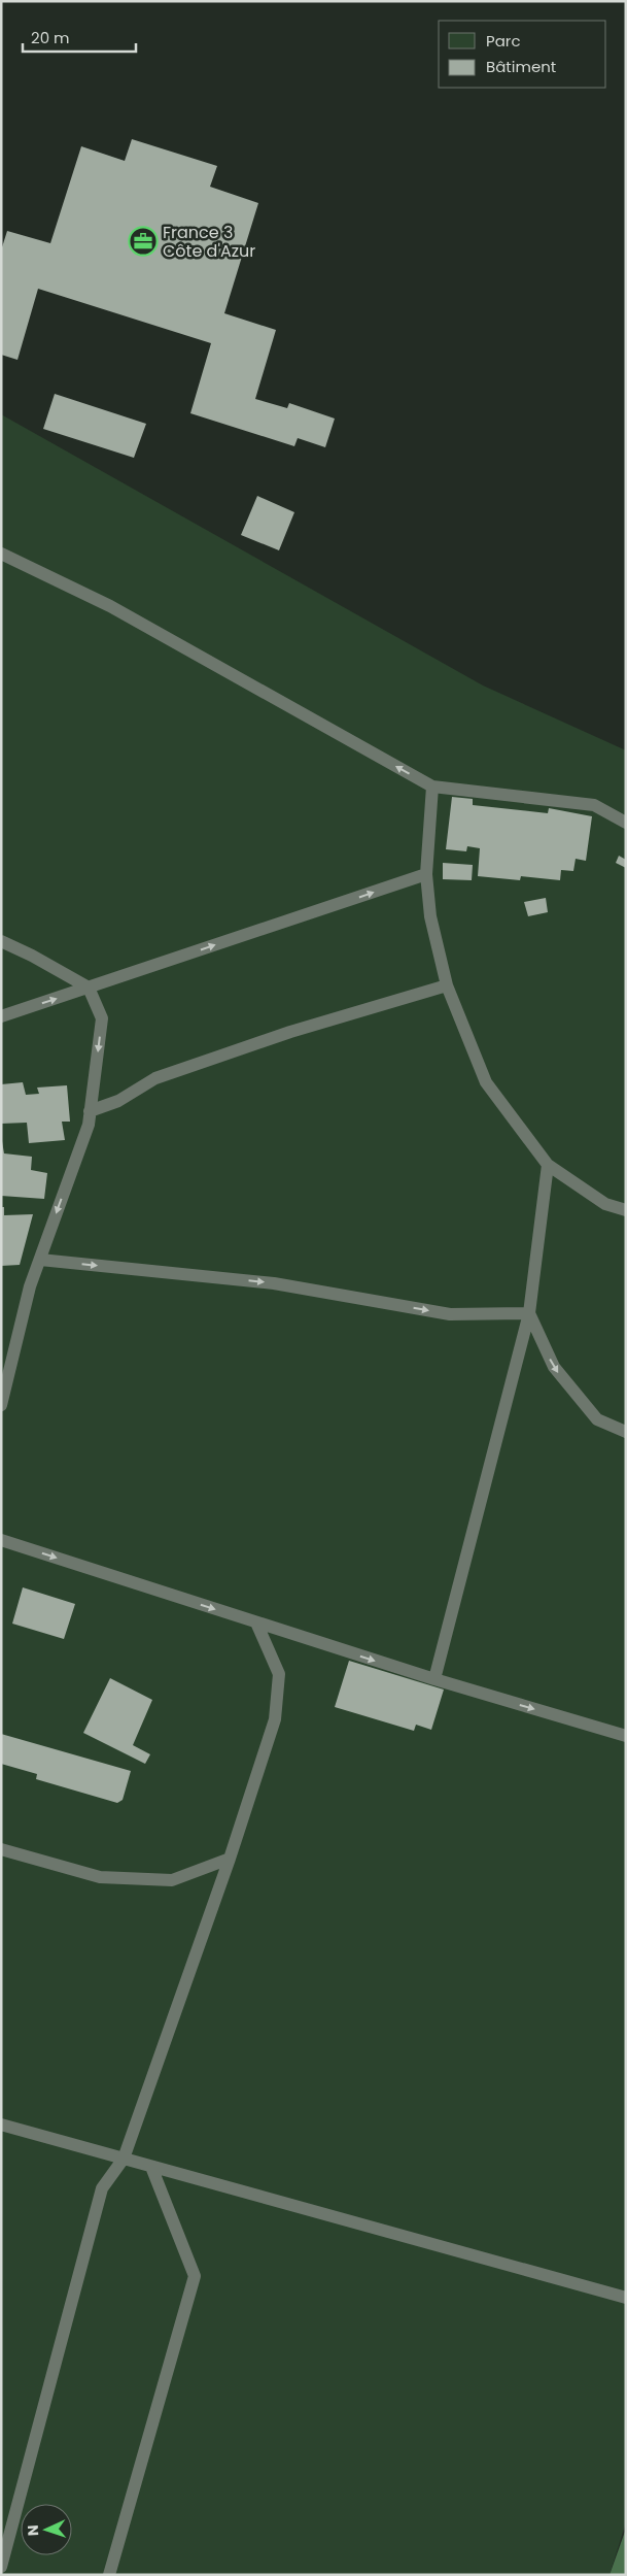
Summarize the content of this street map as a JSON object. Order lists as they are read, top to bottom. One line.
{"places":{"office":["France 3 Côte d'Azur"]},"legend":["Parc","Bâtiment"],"scale_bar":"20 m","north":"left"}
